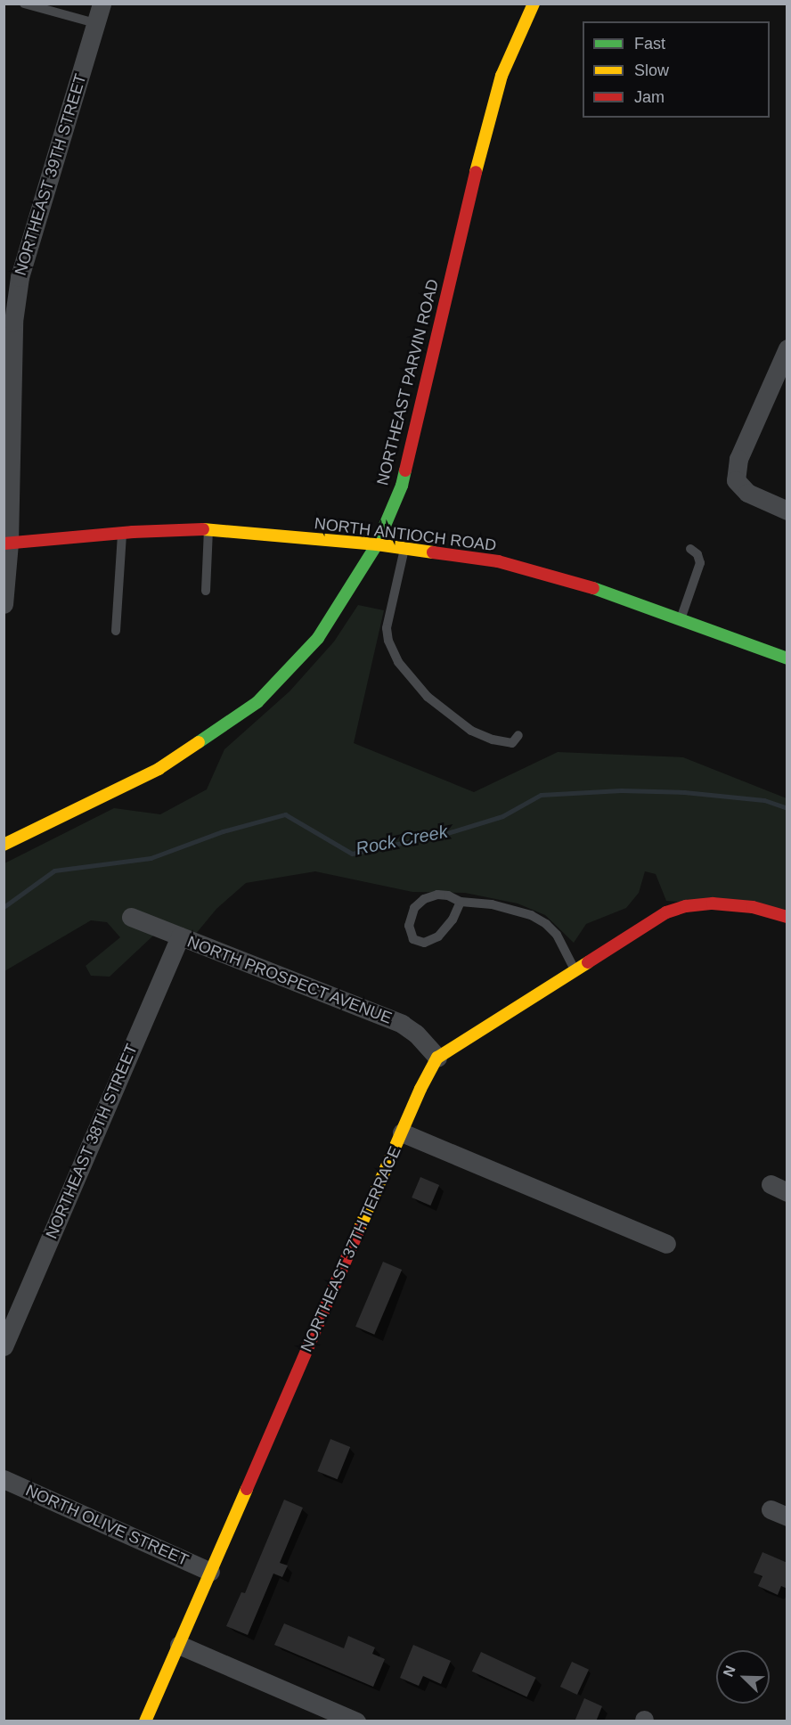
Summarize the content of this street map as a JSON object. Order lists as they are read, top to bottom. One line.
{"streets":{"street":["NORTHEAST 39TH STREET","NORTHEAST PARVIN ROAD","NORTH ANTIOCH ROAD","NORTH PROSPECT AVENUE","NORTHEAST 38TH STREET","NORTHEAST 37TH TERRACE","NORTH OLIVE STREET"]},"crossings":[["NORTHEAST 39TH STREET","NORTH ANTIOCH ROAD"],["NORTHEAST PARVIN ROAD","NORTH ANTIOCH ROAD"],["NORTH PROSPECT AVENUE","NORTHEAST 38TH STREET"],["NORTH PROSPECT AVENUE","NORTHEAST 37TH TERRACE"],["NORTHEAST 37TH TERRACE","NORTH OLIVE STREET"]],"water":["Rock Creek"],"legend":["Fast","Slow","Jam"],"north":"top left"}
